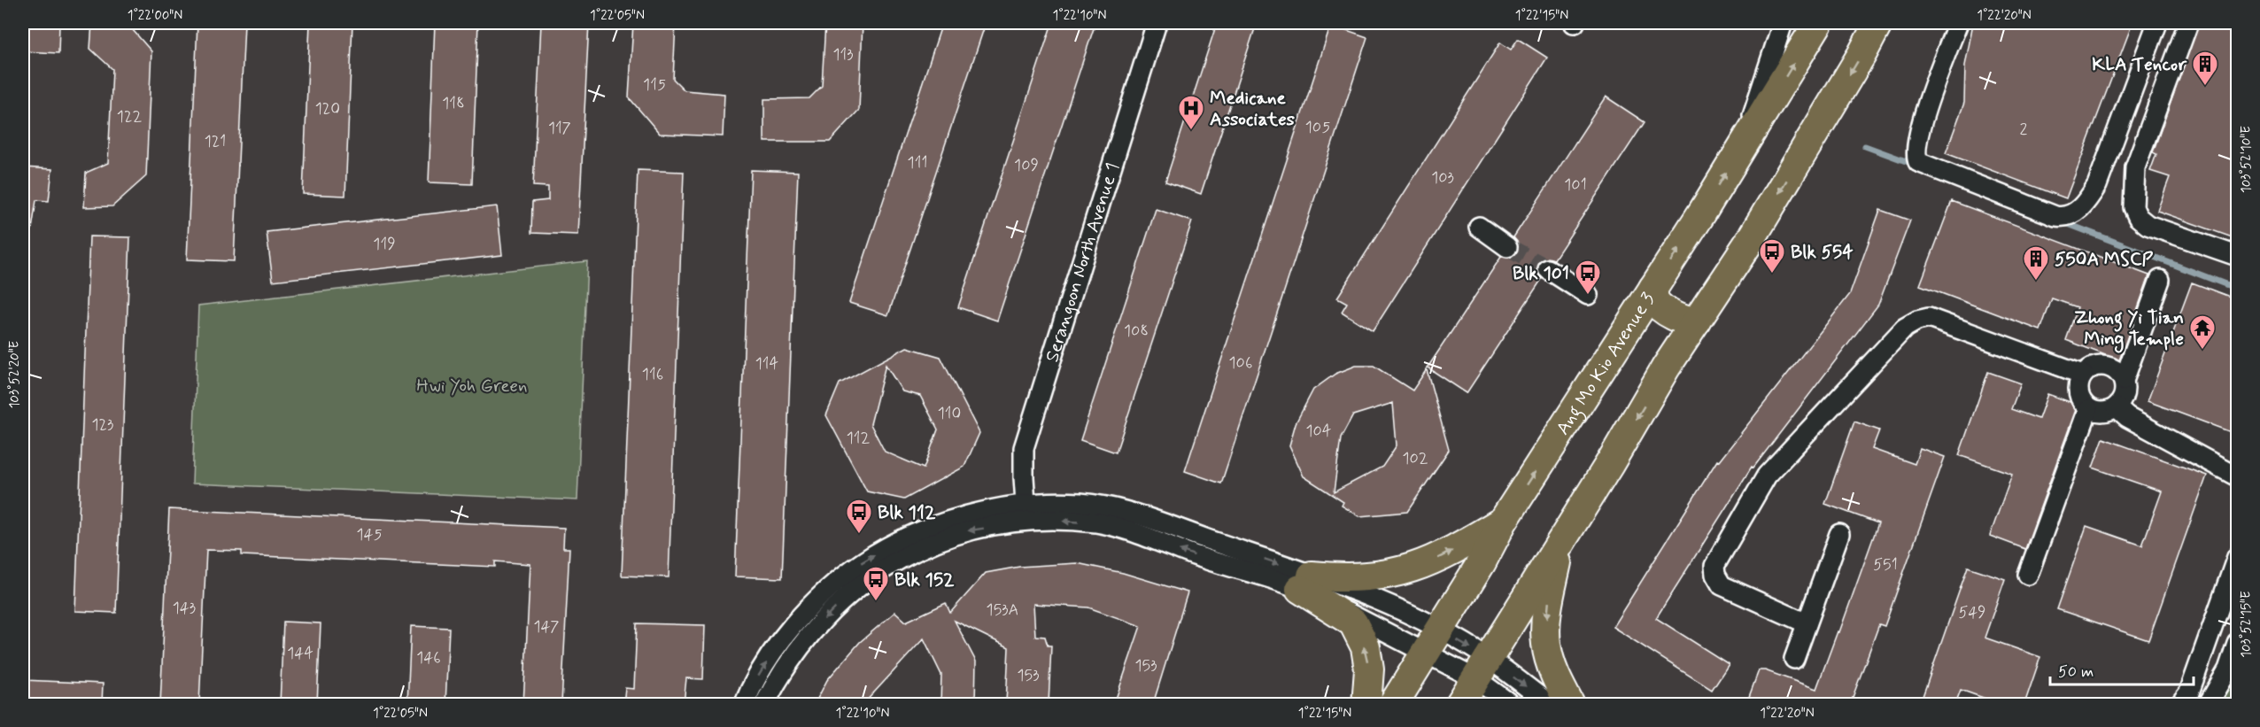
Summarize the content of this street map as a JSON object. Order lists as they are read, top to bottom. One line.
{"streets":{"highway":["Ang Mo Kio Avenue 3"],"street":["Serangoon North Avenue 1"]},"parks":["Hwi Yoh Green"],"places":{"building":["KLA Tencor","550A MSCP"],"hospital":["Medicane Associates"],"bus stop":["Blk 554","Blk 101","Blk 112","Blk 152"],"temple":["Zhong Yi Tian Ming Temple"]},"house_numbers":["113","115","118","120","122","105","117","2","121","111","109","103","101","119","108","106","114","116","110","123","104","112","102","145","551","143","153A","549","147","144","146","153","153"],"scale_bar":"50 m","coordinates":["1°22'00\"N","1°22'05\"N","1°22'10\"N","1°22'15\"N","1°22'20\"N","103°52'10\"E","103°52'20\"E","103°52'15\"E"]}
